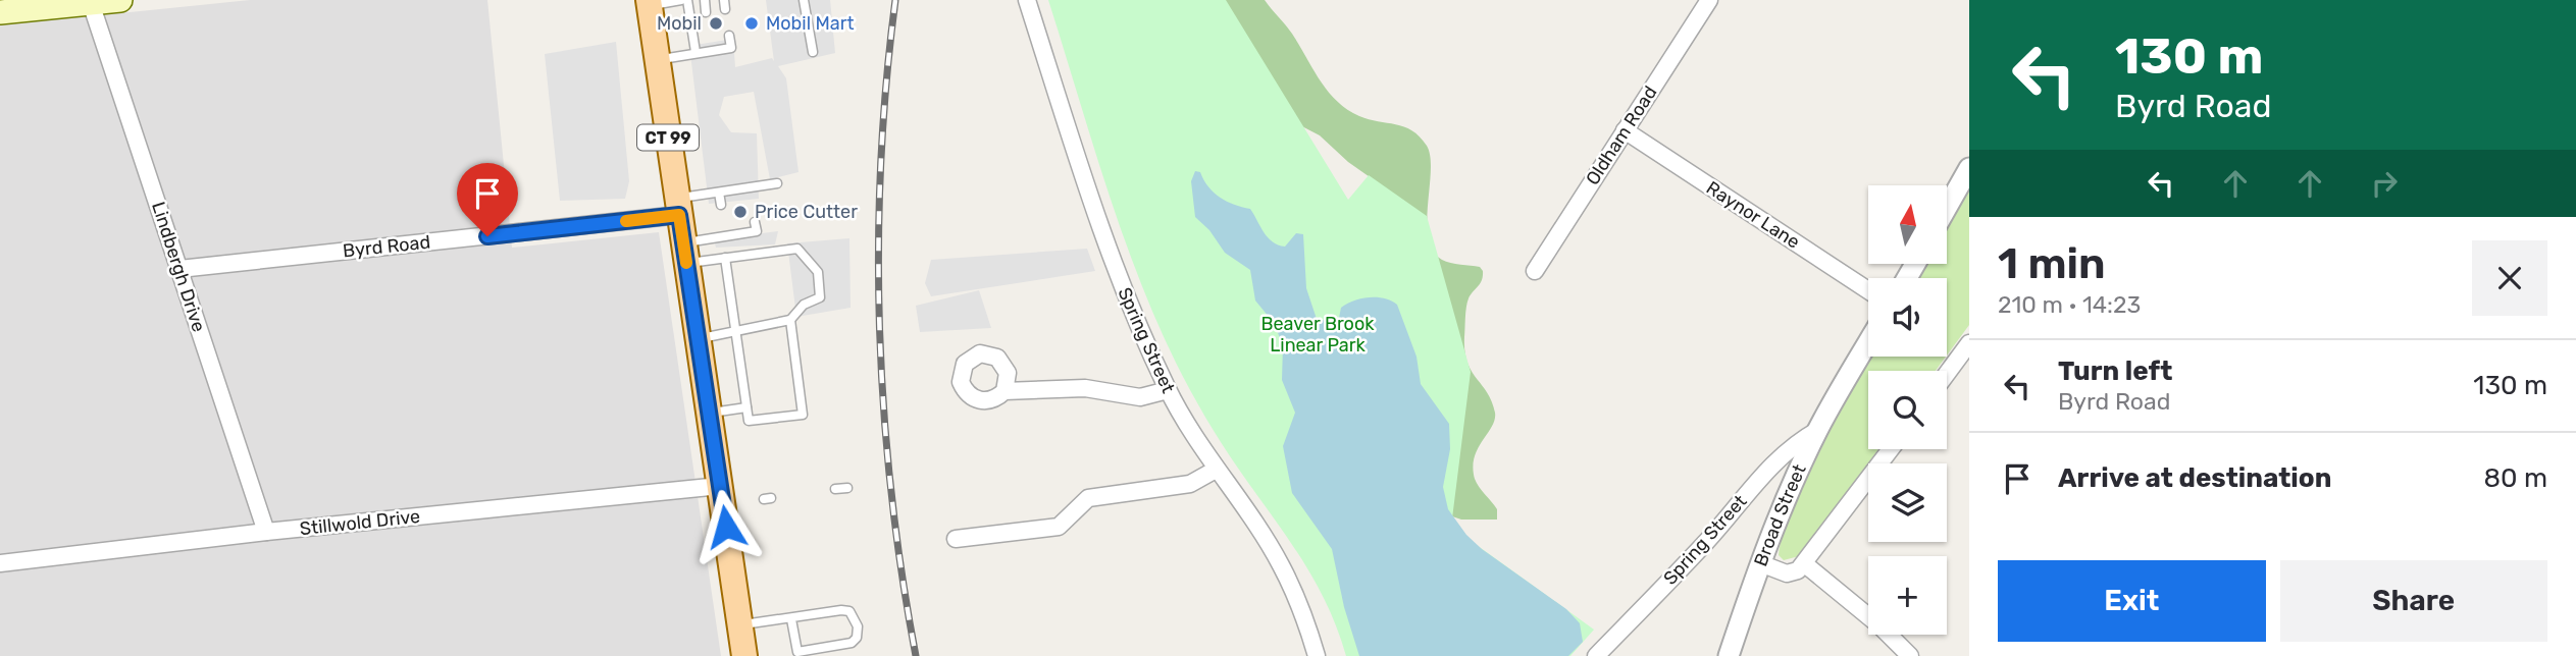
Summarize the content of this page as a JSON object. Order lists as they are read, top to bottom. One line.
{"streets":{"main road":["CT 99"],"street":["Oldham Road","Raynor Lane","Byrd Road","Lindbergh Drive","Spring Street","Broad Street","Stillwold Drive"]},"crossings":[["Oldham Road","Raynor Lane"],["CT 99","Byrd Road"],["CT 99","Stillwold Drive"],["Byrd Road","Lindbergh Drive"],["Lindbergh Drive","Stillwold Drive"],["Spring Street","Broad Street"]],"parks":["Beaver Brook Linear Park"],"places":["Mobil","Mobil Mart","Price Cutter"],"north":"top","page":{"turn":["130 m","Byrd Road"],"map_buttons":"+","heading":["1 min","210 m · 14:23"],"list":[{"name":"Turn left","note":"Byrd Road","value":"130 m"},{"name":"Arrive at destination","value":"80 m"}],"buttons":["Exit","Share"]}}
